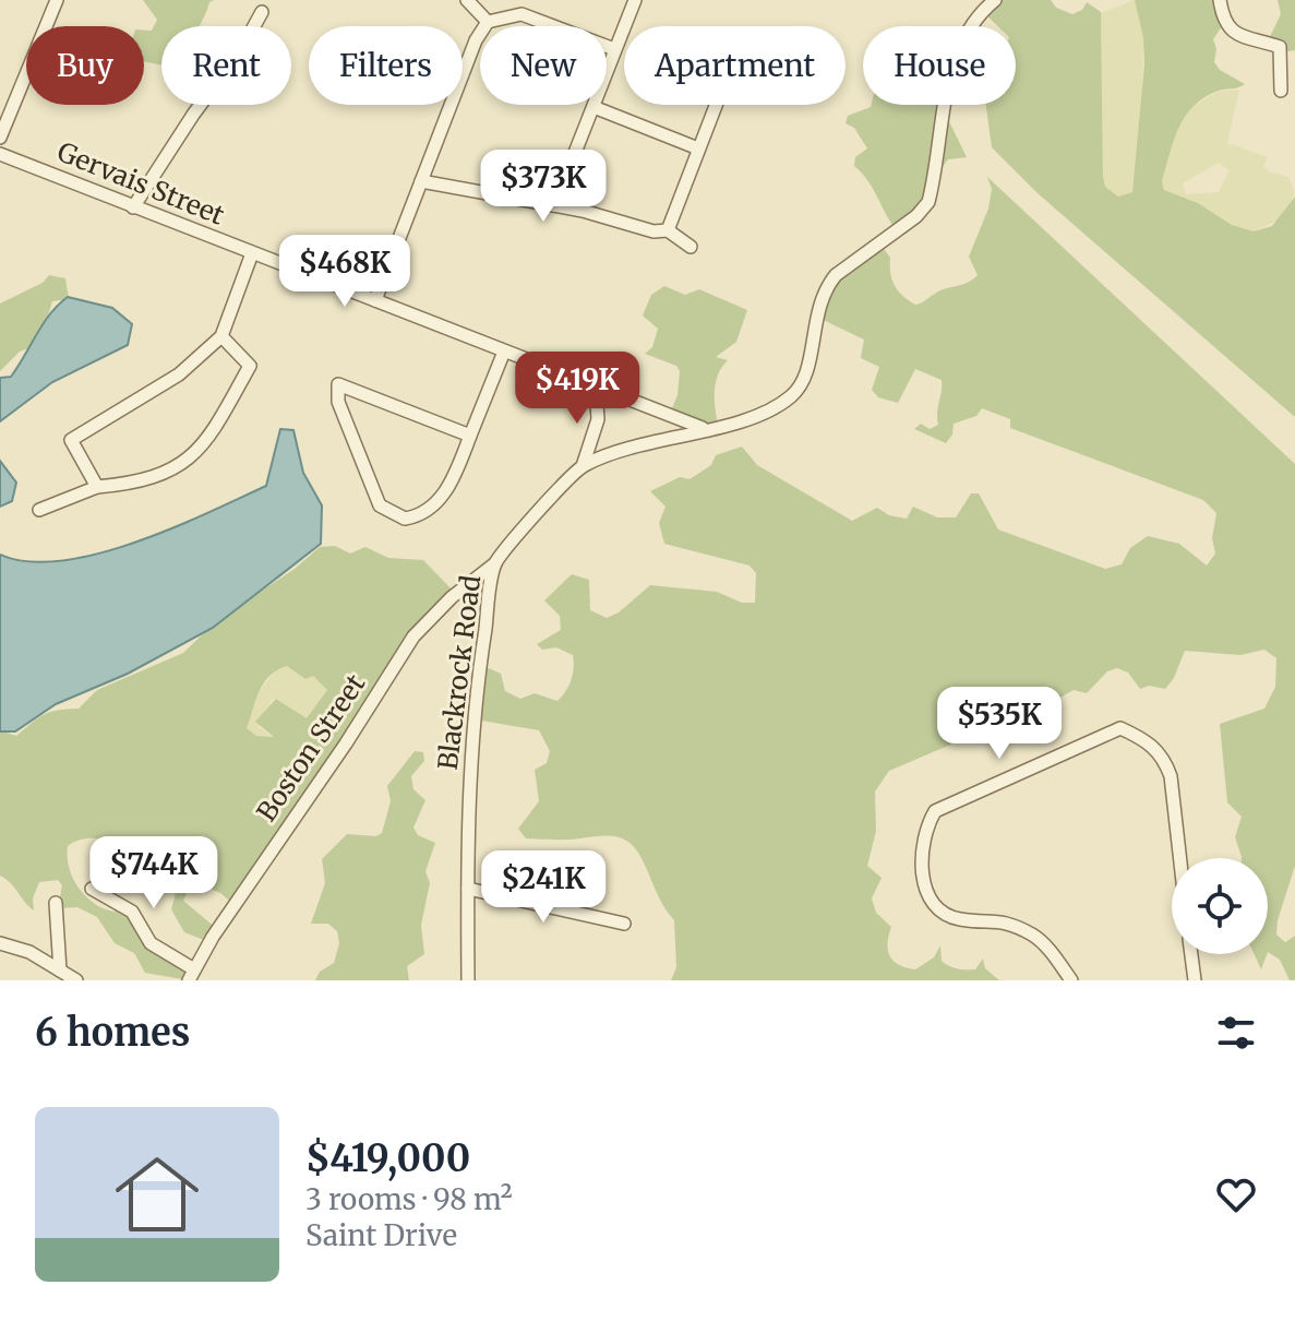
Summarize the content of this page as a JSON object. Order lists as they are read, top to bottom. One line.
{"streets":{"street":["Gervais Street","Blackrock Road","Boston Street"]},"crossings":[["Gervais Street","Blackrock Road"],["Blackrock Road","Boston Street"]],"page":{"chip":["Buy","Rent","Filters","New","Apartment","House"],"price":["$373K","$468K","$419K","$535K","$744K","$241K"],"heading":"6 homes","list":[{"name":"$419,000","note":"3 rooms · 98 m² · Saint Drive"}]}}
